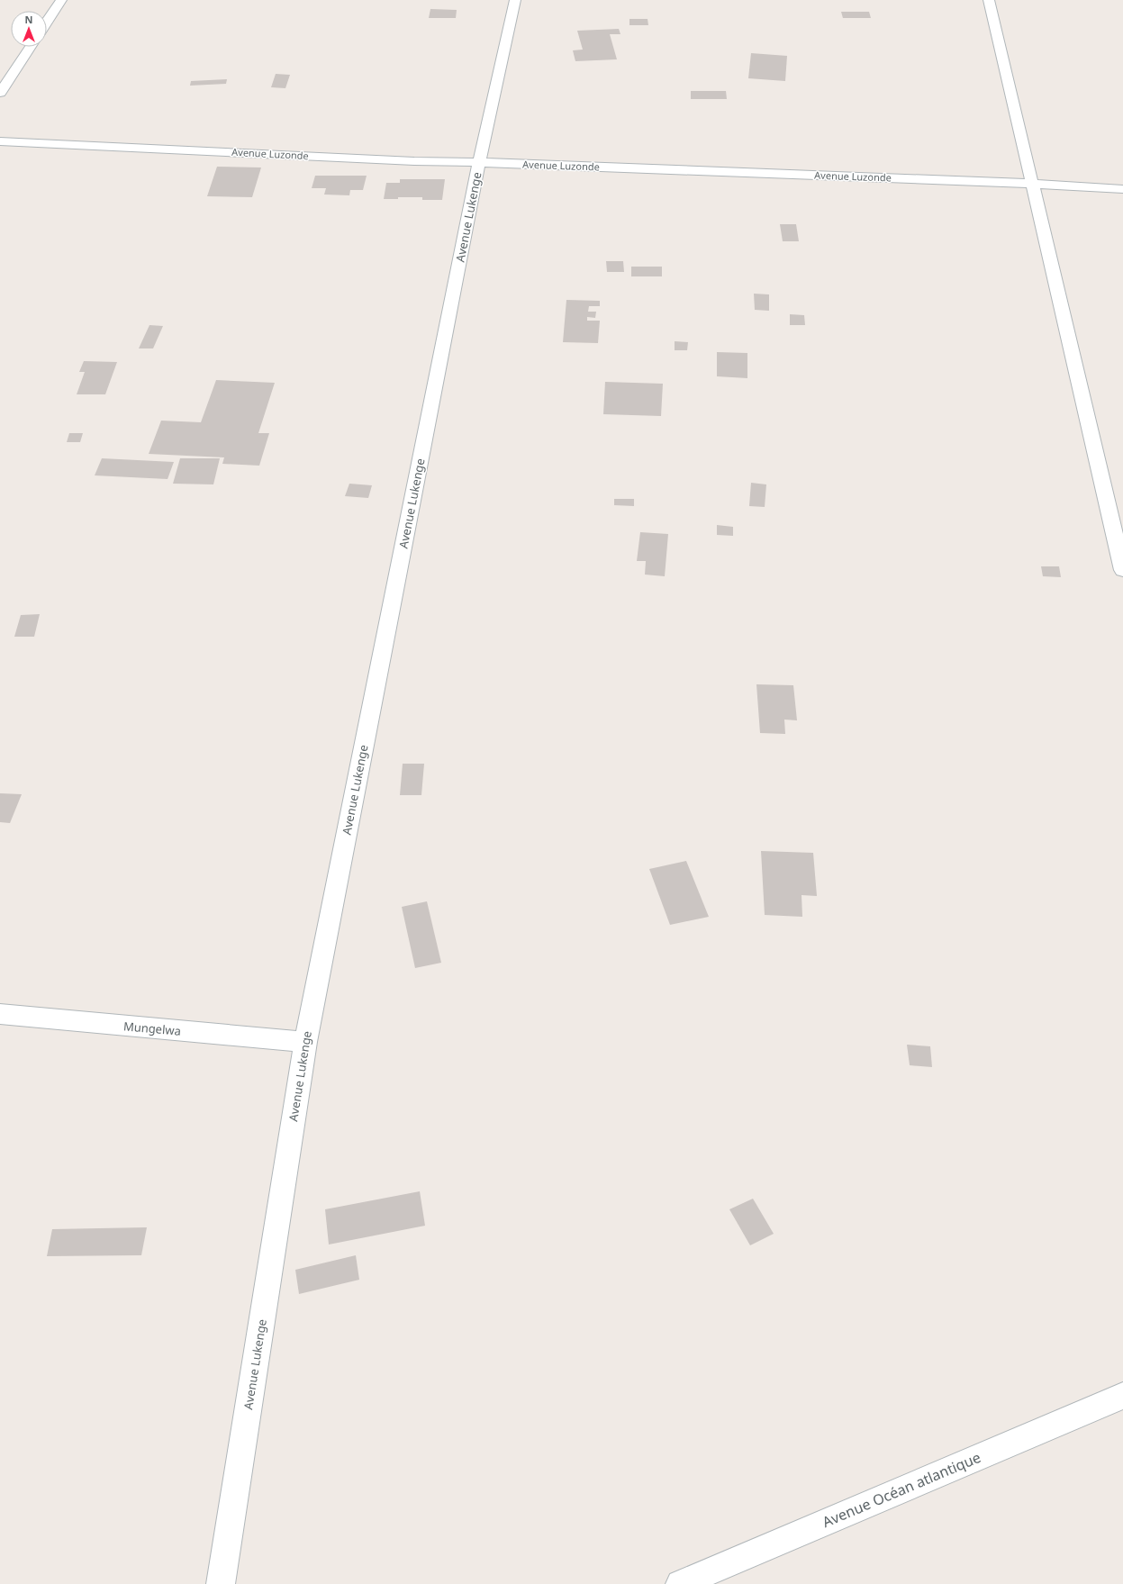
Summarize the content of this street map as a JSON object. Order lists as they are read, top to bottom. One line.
{"streets":{"street":["Avenue Luzonde","Avenue Lukenge","Mungelwa","Avenue Océan atlantique"]},"crossings":[["Avenue Luzonde","Avenue Lukenge"],["Avenue Lukenge","Mungelwa"]],"north":"top"}
